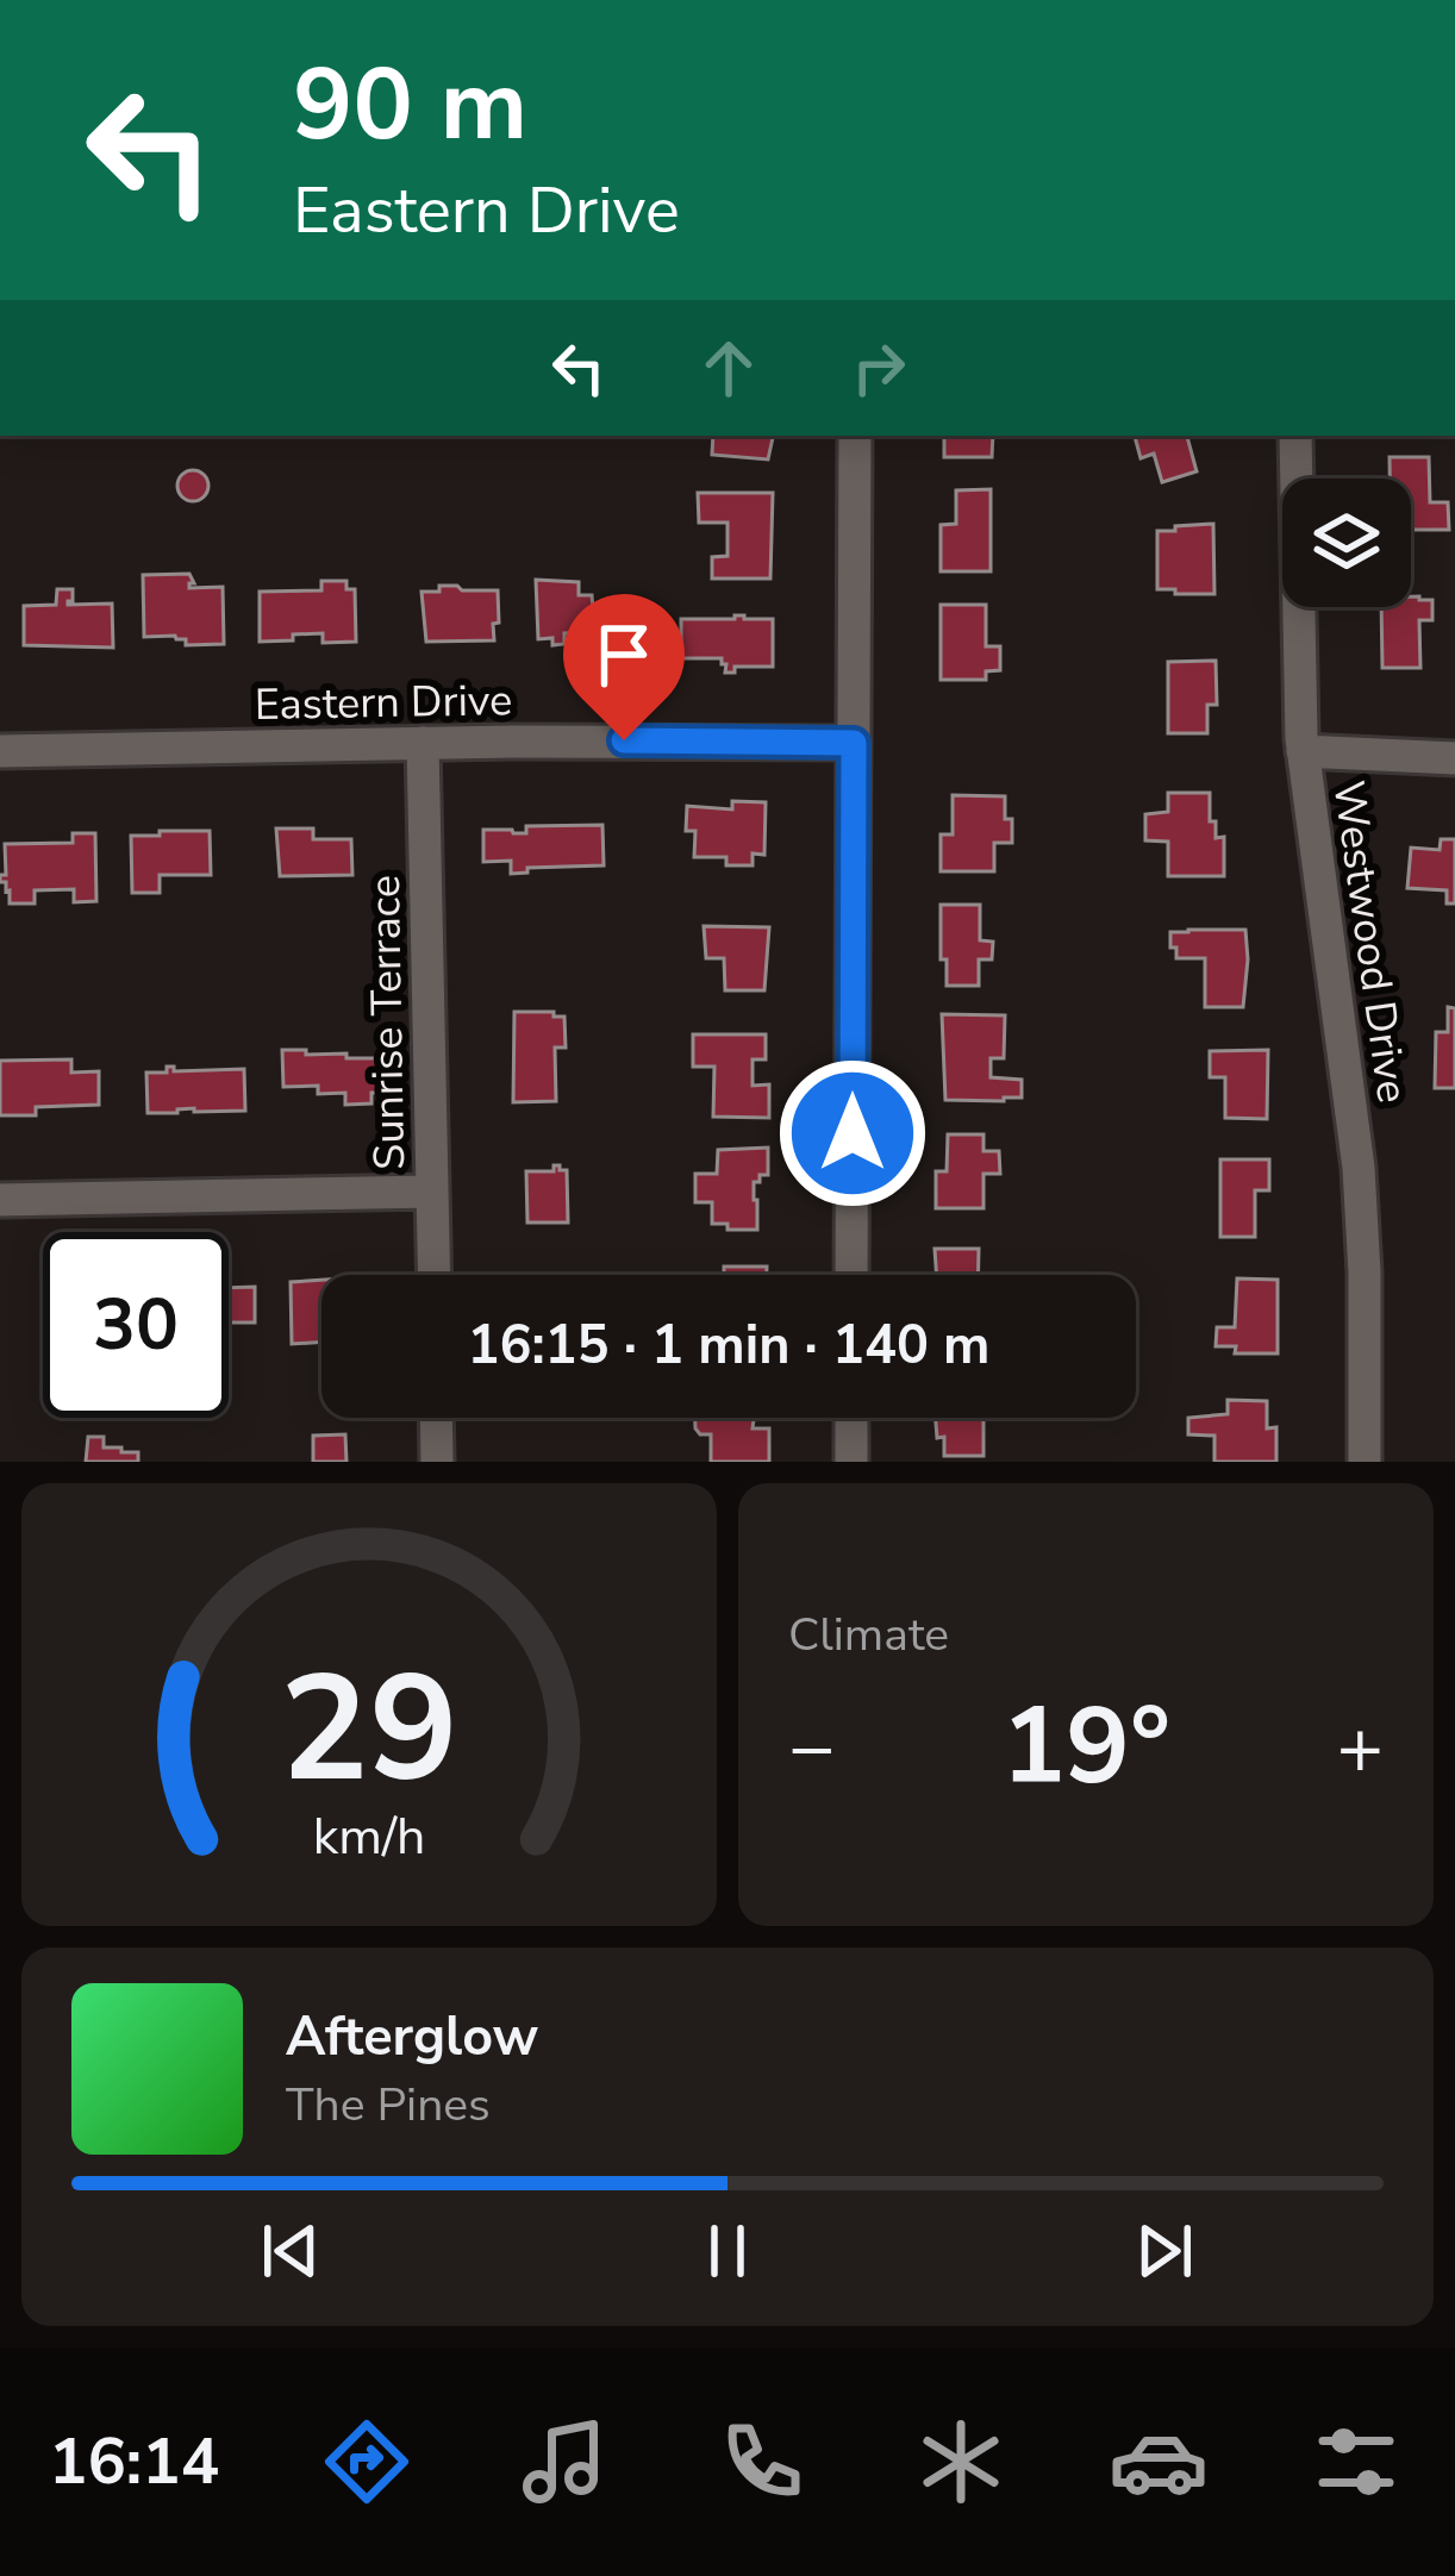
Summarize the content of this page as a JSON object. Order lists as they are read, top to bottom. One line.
{"streets":{"street":["Eastern Drive","Westwood Drive","Sunrise Terrace"]},"crossings":[["Eastern Drive","Sunrise Terrace"]],"page":{"turn":["90 m","Eastern Drive"],"limit":"30","trip":"16:15 · 1 min · 140 m","tile":"Climate","heat":["−","19°","+"],"song":["Afterglow","The Pines"],"tabs":"16:14","gauge":["29","km/h"]}}
